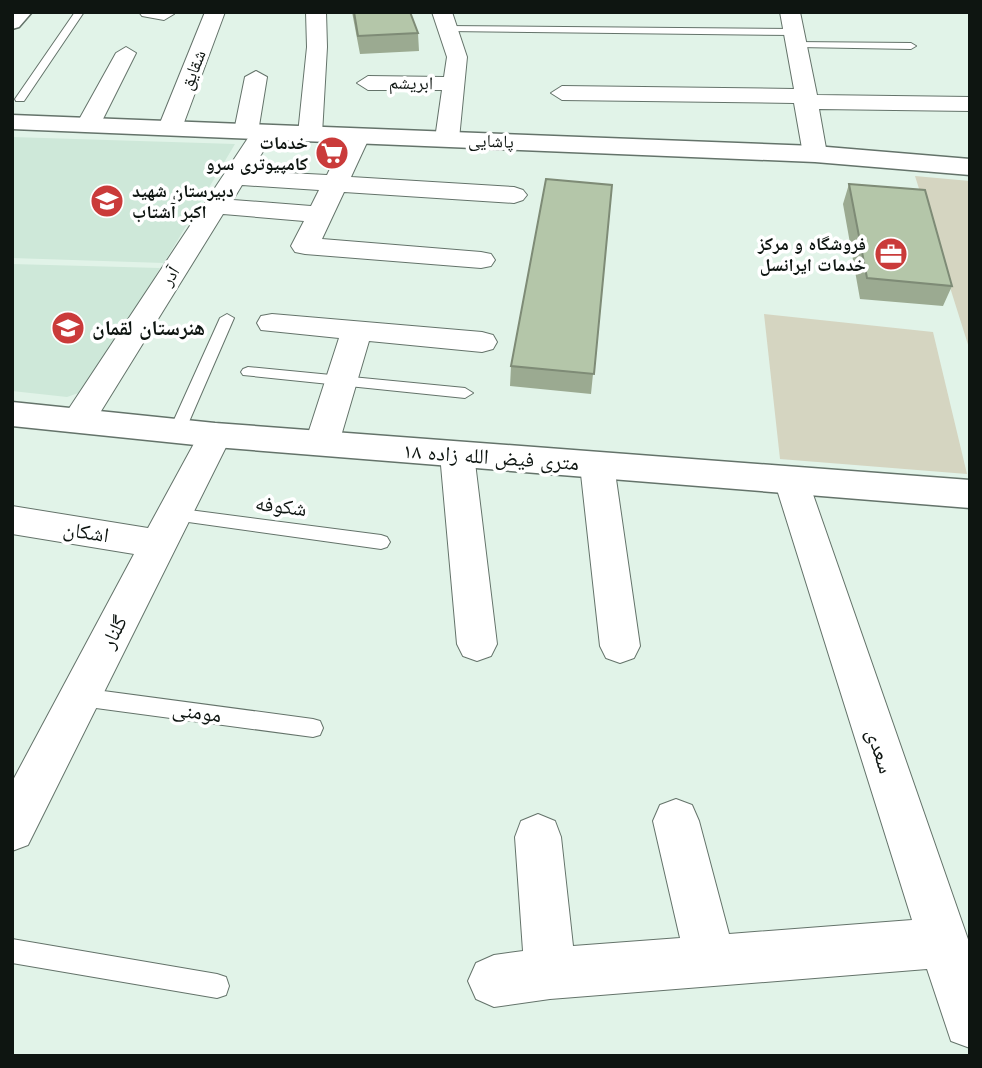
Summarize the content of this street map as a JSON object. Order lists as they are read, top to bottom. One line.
{"streets":{"main road":["پاشایی","۱۸ متری فیض الله زاده"],"street":["شقایق","ابریشم","آدر","اشکان","گلنار","سعدی"],"lane":["شکوفه","مومنی"]},"crossings":[["شقایق","پاشایی"],["پاشایی","آدر"],["آدر","۱۸ متری فیض الله زاده"],["۱۸ متری فیض الله زاده","گلنار"],["۱۸ متری فیض الله زاده","سعدی"],["شکوفه","اشکان"],["شکوفه","گلنار"],["اشکان","گلنار"],["گلنار","مومنی"]],"places":{"supermarket":["خدمات کامپیوتری سرو"],"school or university":["دبیرستان شهید اکبر آشتاب","هنرستان لقمان"],"office":["فروشگاه و مرکز خدمات ایرانسل"]}}
